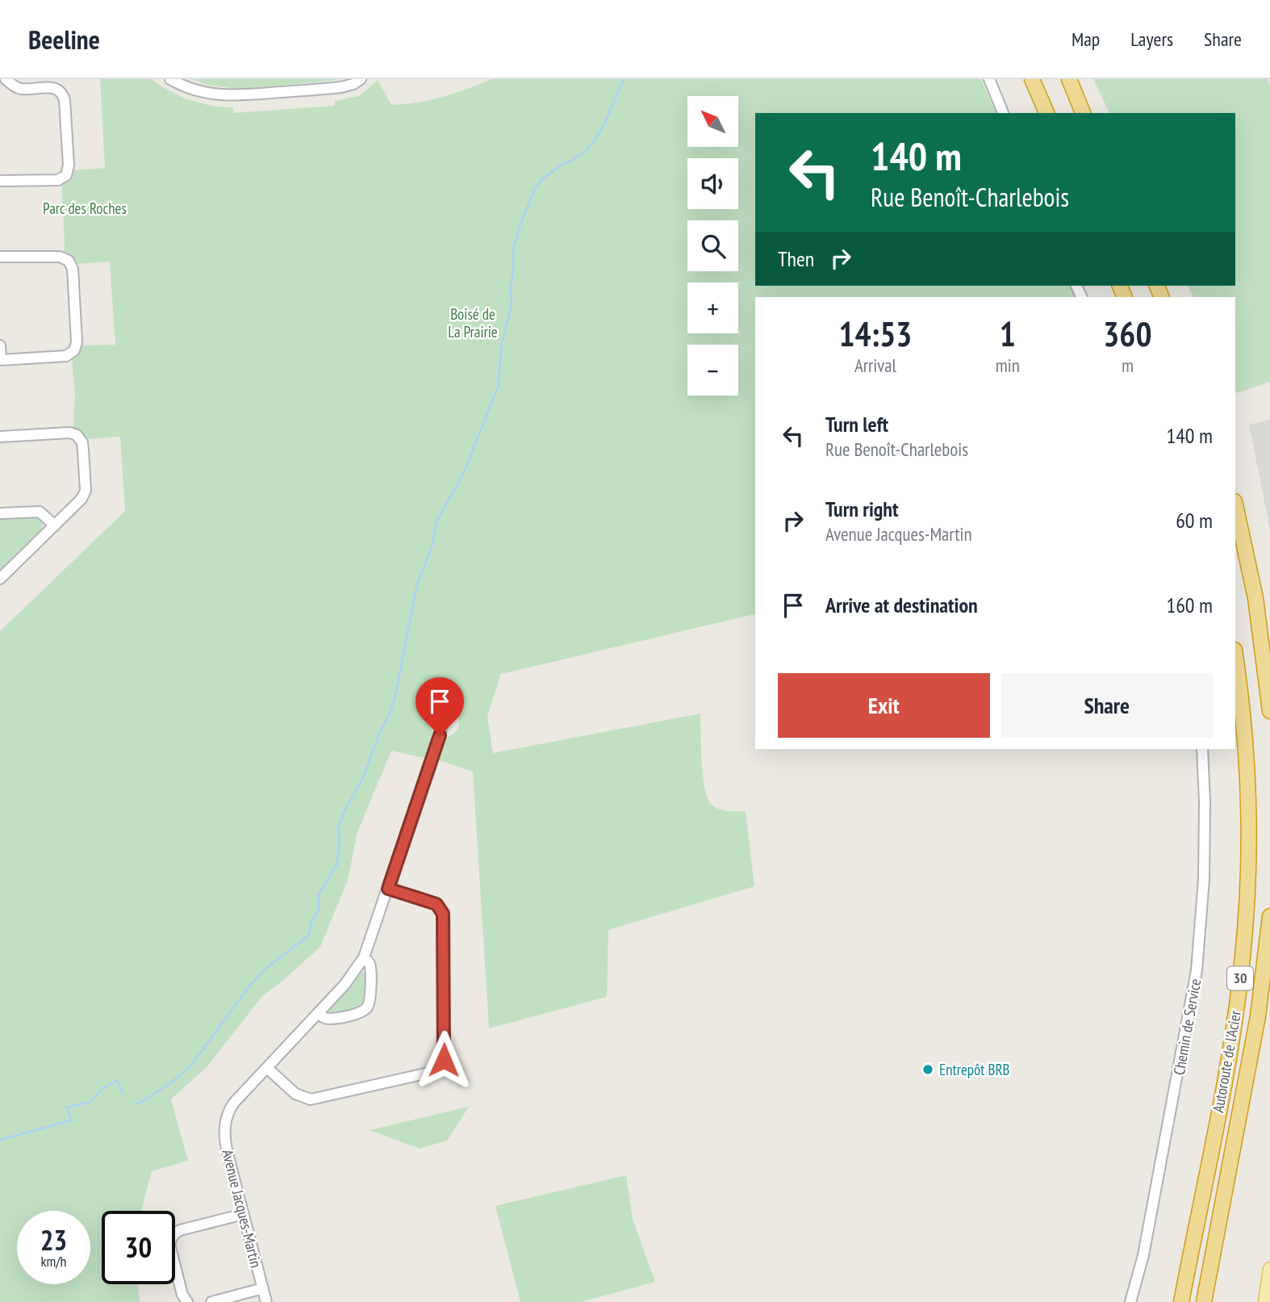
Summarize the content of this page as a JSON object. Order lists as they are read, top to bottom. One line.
{"streets":{"highway":["30","Autoroute de l'Acier"],"street":["Chemin de Service","Avenue Jacques-Martin"]},"parks":["Parc des Roches","Boisé de La Prairie"],"places":["Entrepôt BRB"],"north":"top left","page":{"header":"Beeline","nav":["Map","Layers","Share"],"map_buttons":["+","−"],"turn":["140 m","Rue Benoît-Charlebois"],"then":"Then","eta":["14:53","Arrival","1","min","360","m"],"list":[{"name":"Turn left","note":"Rue Benoît-Charlebois","value":"140 m"},{"name":"Turn right","note":"Avenue Jacques-Martin","value":"60 m"},{"name":"Arrive at destination","value":"160 m"}],"buttons":["Exit","Share"],"speed":"23 km/h","limit":"30"}}
